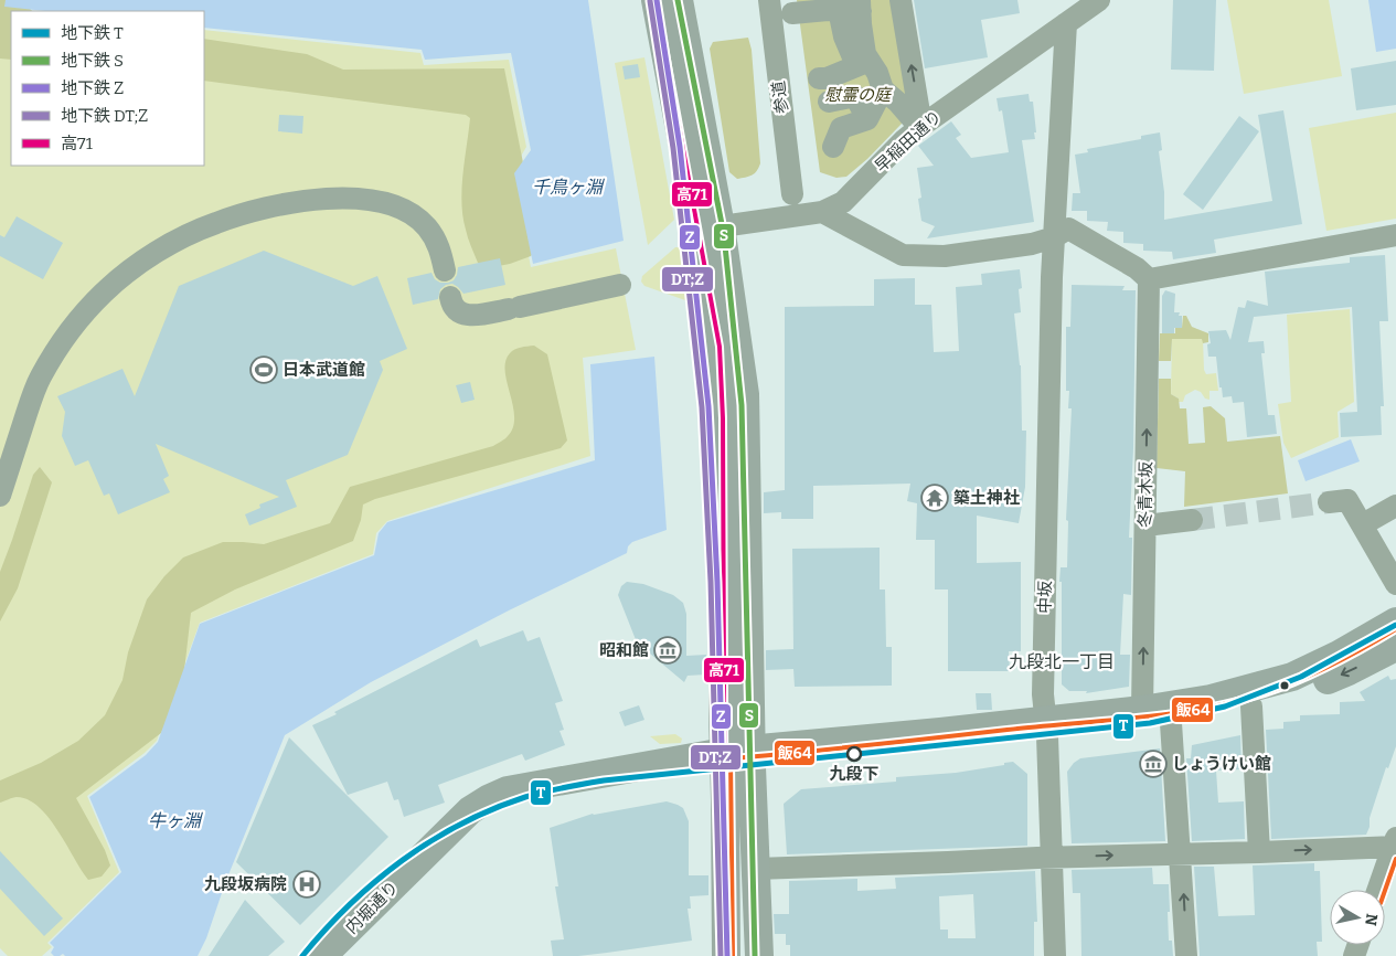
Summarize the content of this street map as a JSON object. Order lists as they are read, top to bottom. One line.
{"streets":{"main road":["内堀通り"],"street":["参道","早稲田通り","冬青木坂","中坂"]},"crossings":[["早稲田通り","中坂"]],"one_way":["冬青木坂"],"districts":["九段北一丁目"],"water":["千鳥ヶ淵","牛ヶ淵"],"parks":["慰霊の庭"],"places":{"sports":["日本武道館"],"temple":["築土神社"],"museum":["昭和館","しょうけい館"],"other":["九段下"],"hospital":["九段坂病院"]},"lines":["metro line S","metro line Z","transit line 高71","metro line DT;Z","metro line T","transit line 飯64"],"legend":["地下鉄 T","地下鉄 S","地下鉄 Z","地下鉄 DT;Z","高71"],"north":"right"}
